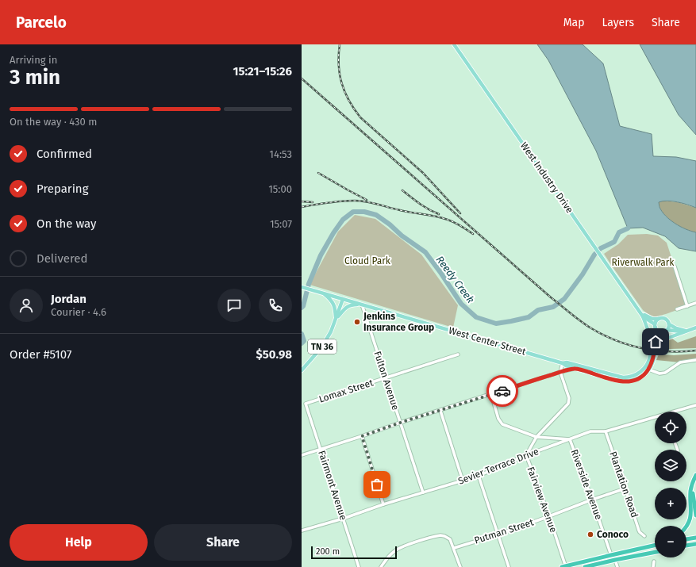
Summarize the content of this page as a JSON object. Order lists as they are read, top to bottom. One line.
{"streets":{"main road":["West Industry Drive","West Center Street","TN 36"],"street":["Fulton Avenue","Lomax Street","Sevier Terrace Drive","Riverside Avenue","Plantation Road","Fairmont Avenue","Fairview Avenue","Putman Street"]},"crossings":[["West Center Street","TN 36"],["West Center Street","Fulton Avenue"],["Fulton Avenue","Lomax Street"],["Fulton Avenue","Sevier Terrace Drive"],["Lomax Street","Fairmont Avenue"],["Sevier Terrace Drive","Riverside Avenue"],["Sevier Terrace Drive","Plantation Road"],["Sevier Terrace Drive","Fairmont Avenue"],["Sevier Terrace Drive","Fairview Avenue"],["Riverside Avenue","Fairview Avenue"],["Riverside Avenue","Putman Street"],["Plantation Road","Putman Street"],["Fairview Avenue","Putman Street"]],"water":["Reedy Creek"],"parks":["Cloud Park","Riverwalk Park"],"places":["Jenkins Insurance Group","Conoco"],"scale_bar":"200 m","page":{"header":"Parcelo","nav":["Map","Layers","Share"],"heading":["3 min","Arriving in","15:21–15:26"],"panel":["Jordan","Courier · 4.6","Order #5107","$50.98"],"bar":"On the way · 430 m","list":[["Confirmed","14:53"],["Preparing","15:00"],["On the way","15:07"],"Delivered"],"map_buttons":["+","−"],"buttons":["Help","Share"],"scale":"200 m"}}
